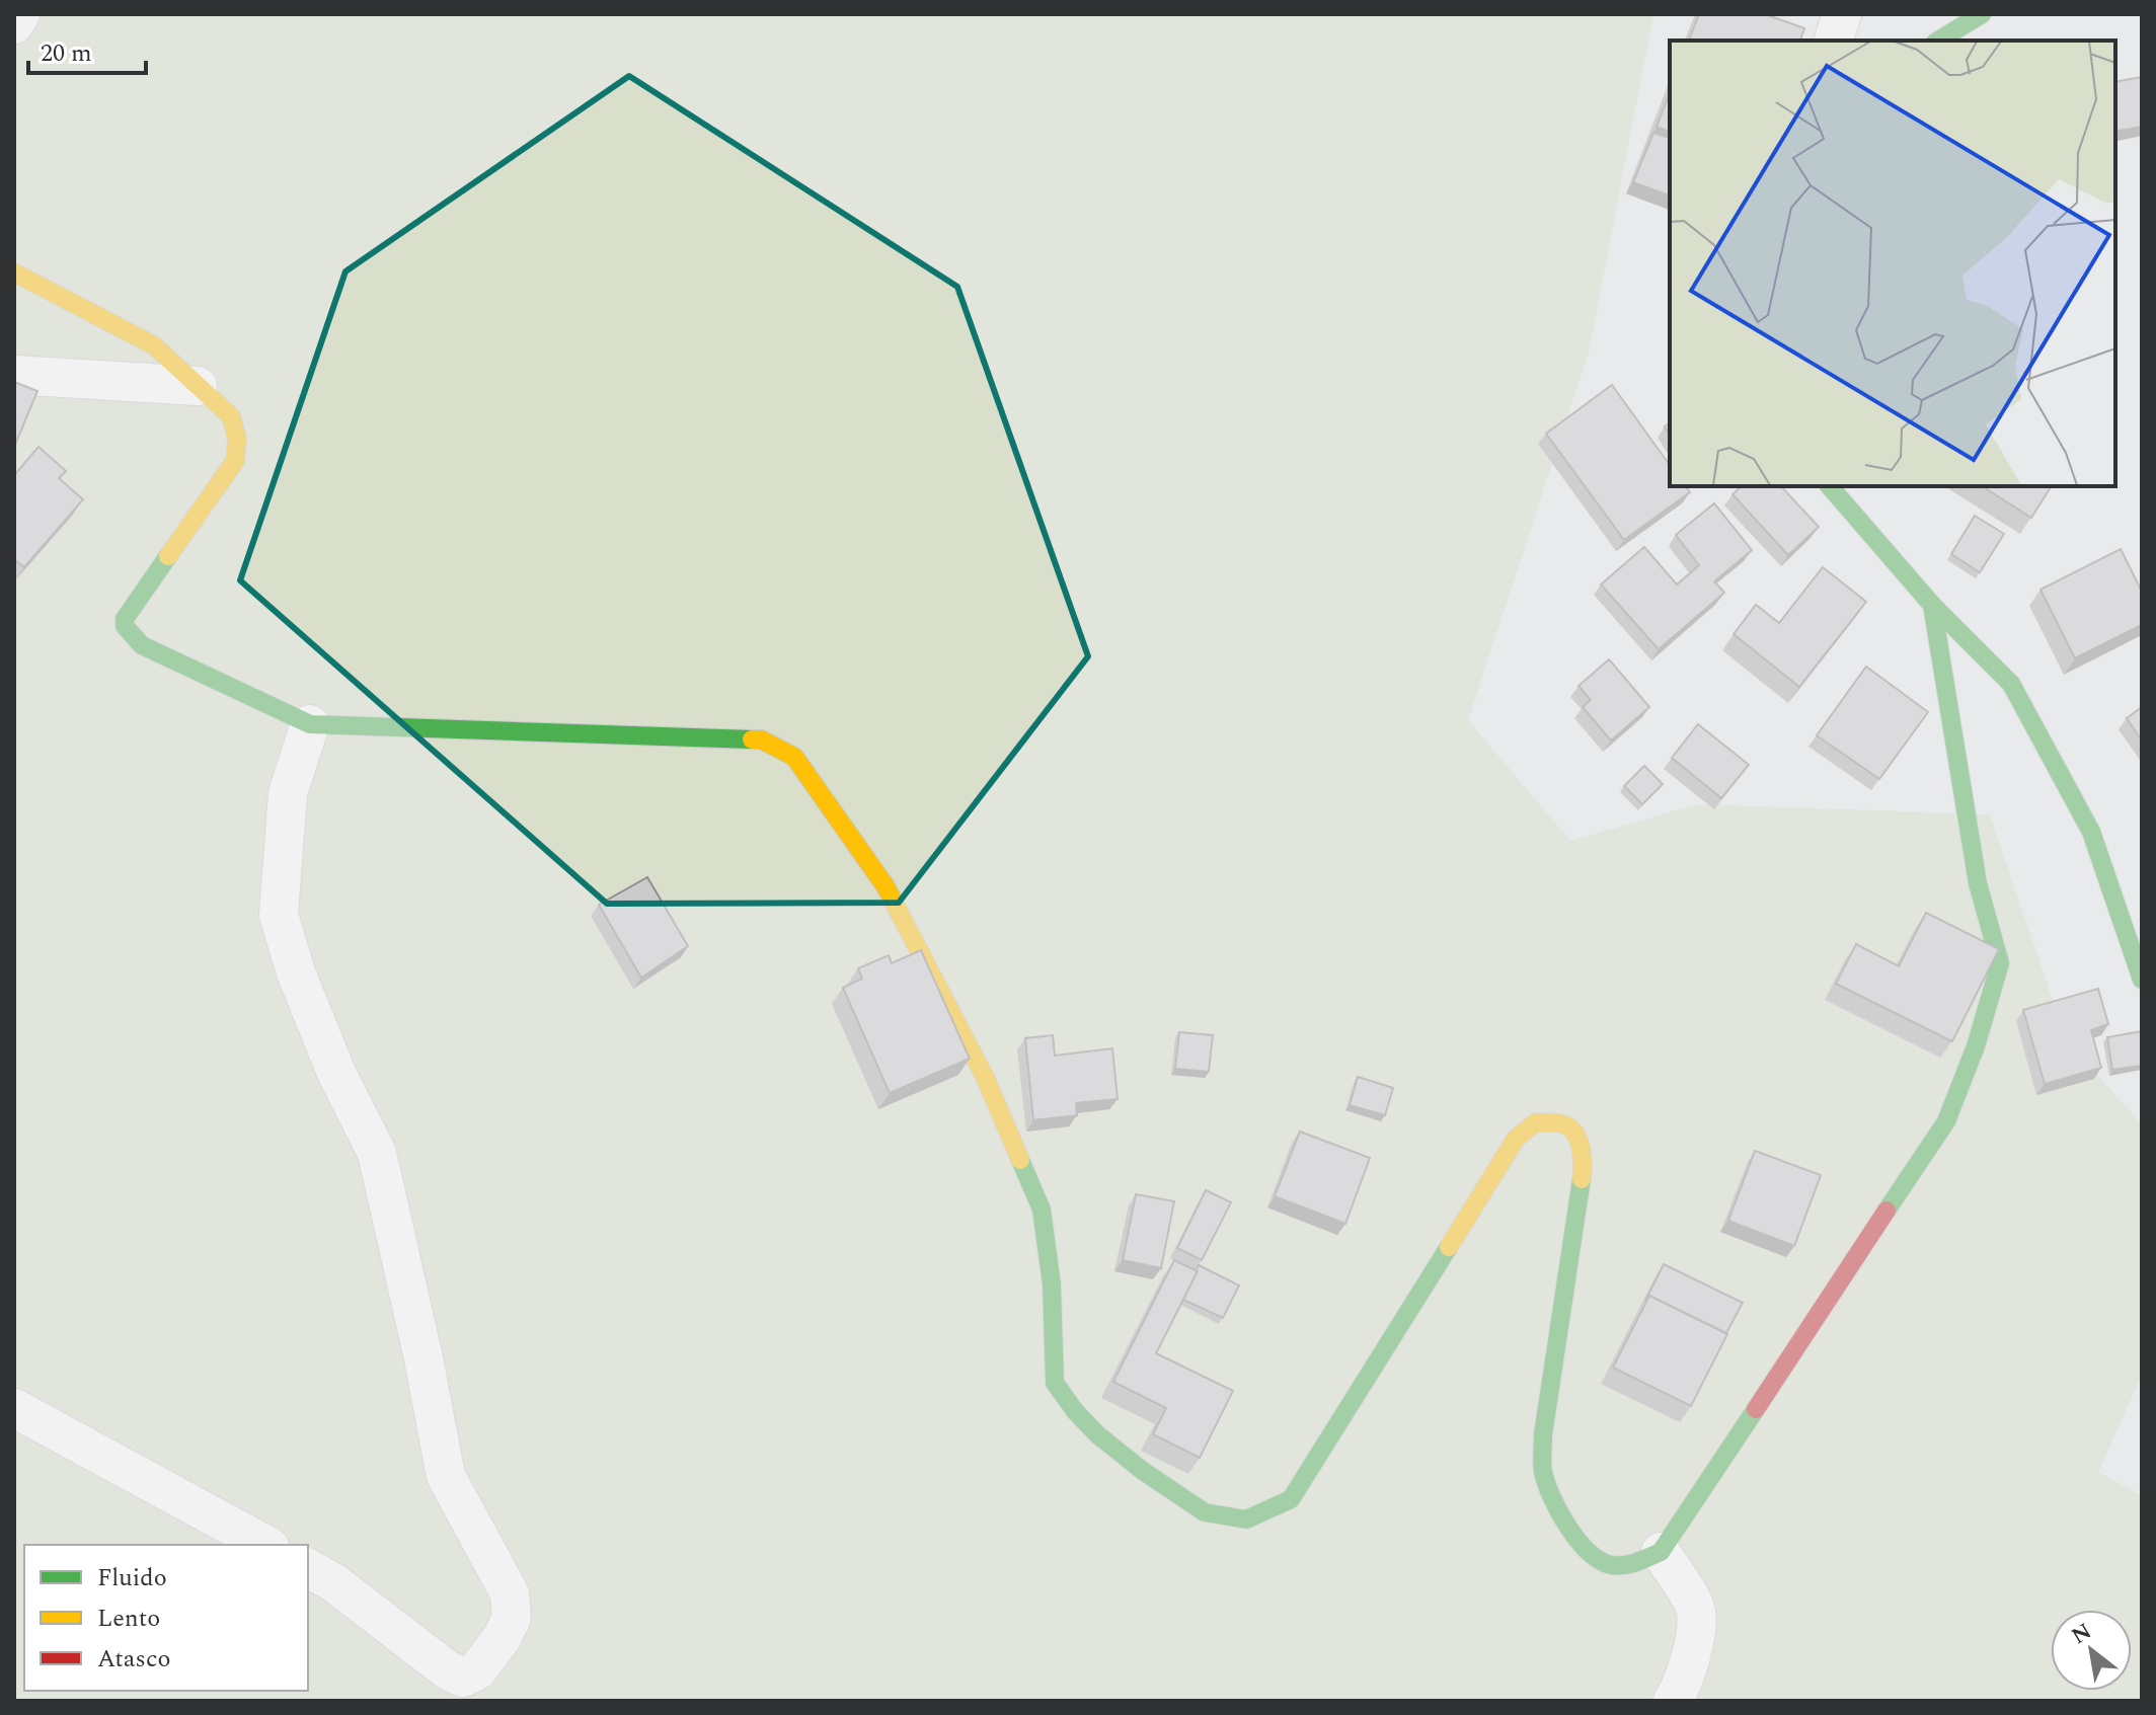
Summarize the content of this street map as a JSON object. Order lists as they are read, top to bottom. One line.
{"legend":["Fluido","Lento","Atasco"],"scale_bar":"20 m","north":"top left"}
